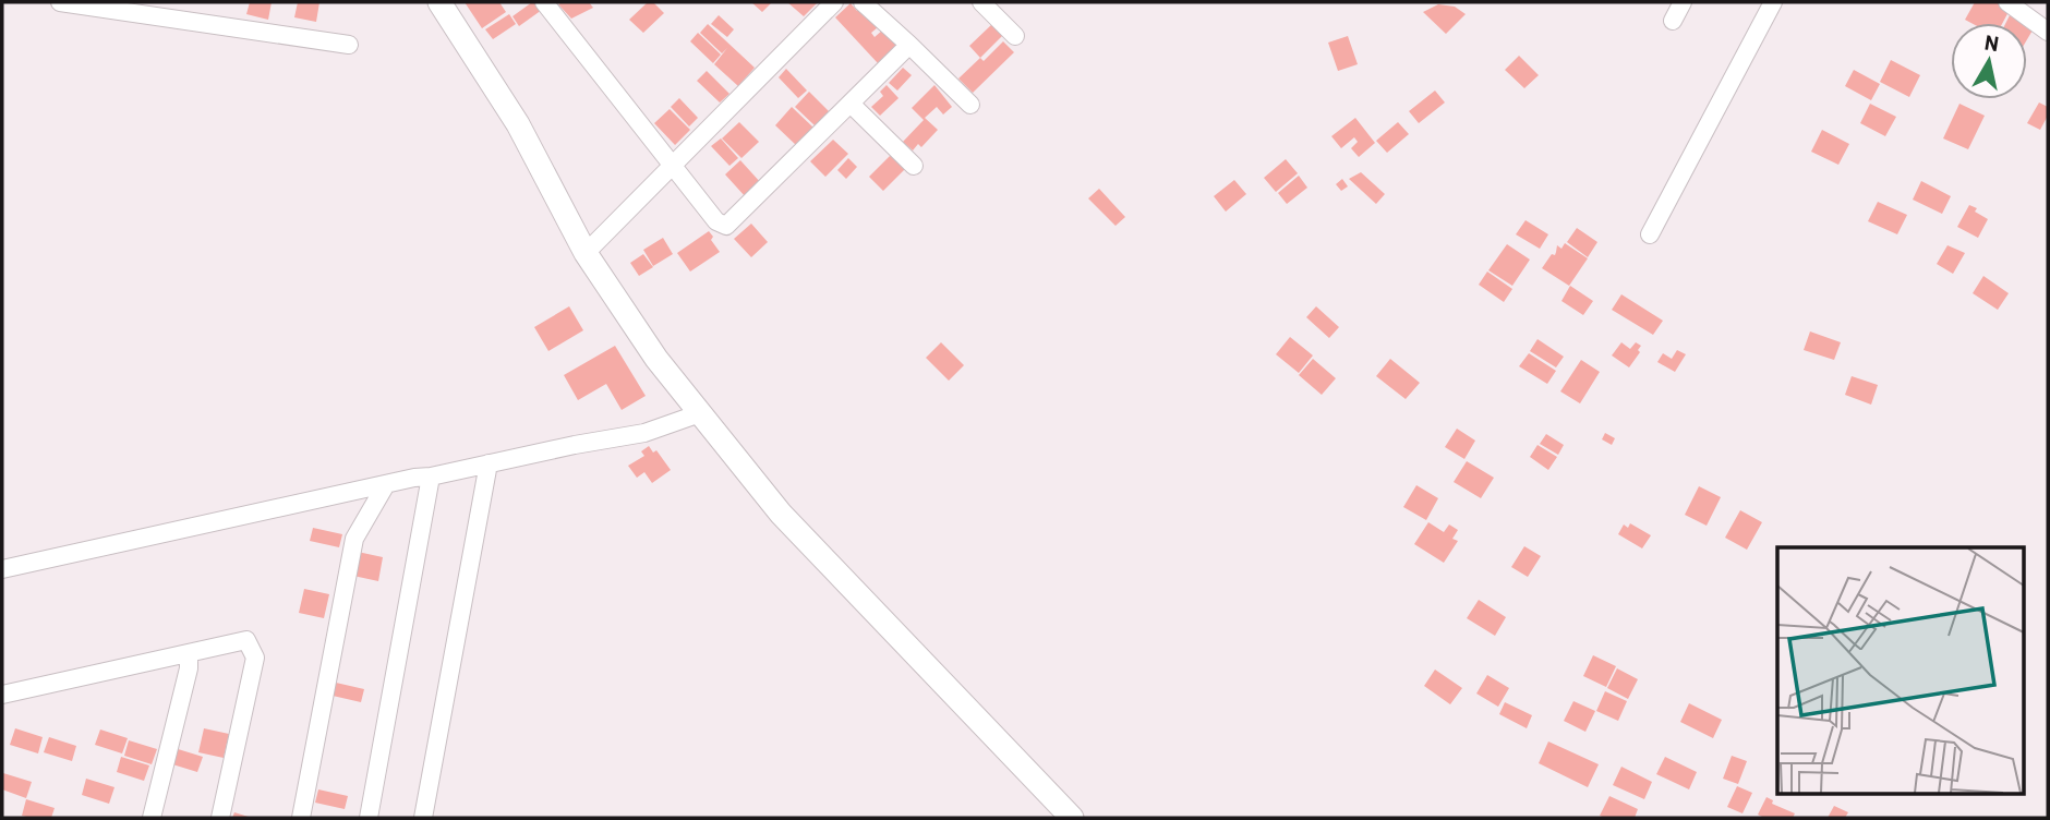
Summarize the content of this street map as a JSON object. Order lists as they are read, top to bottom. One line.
{"north":"top"}
